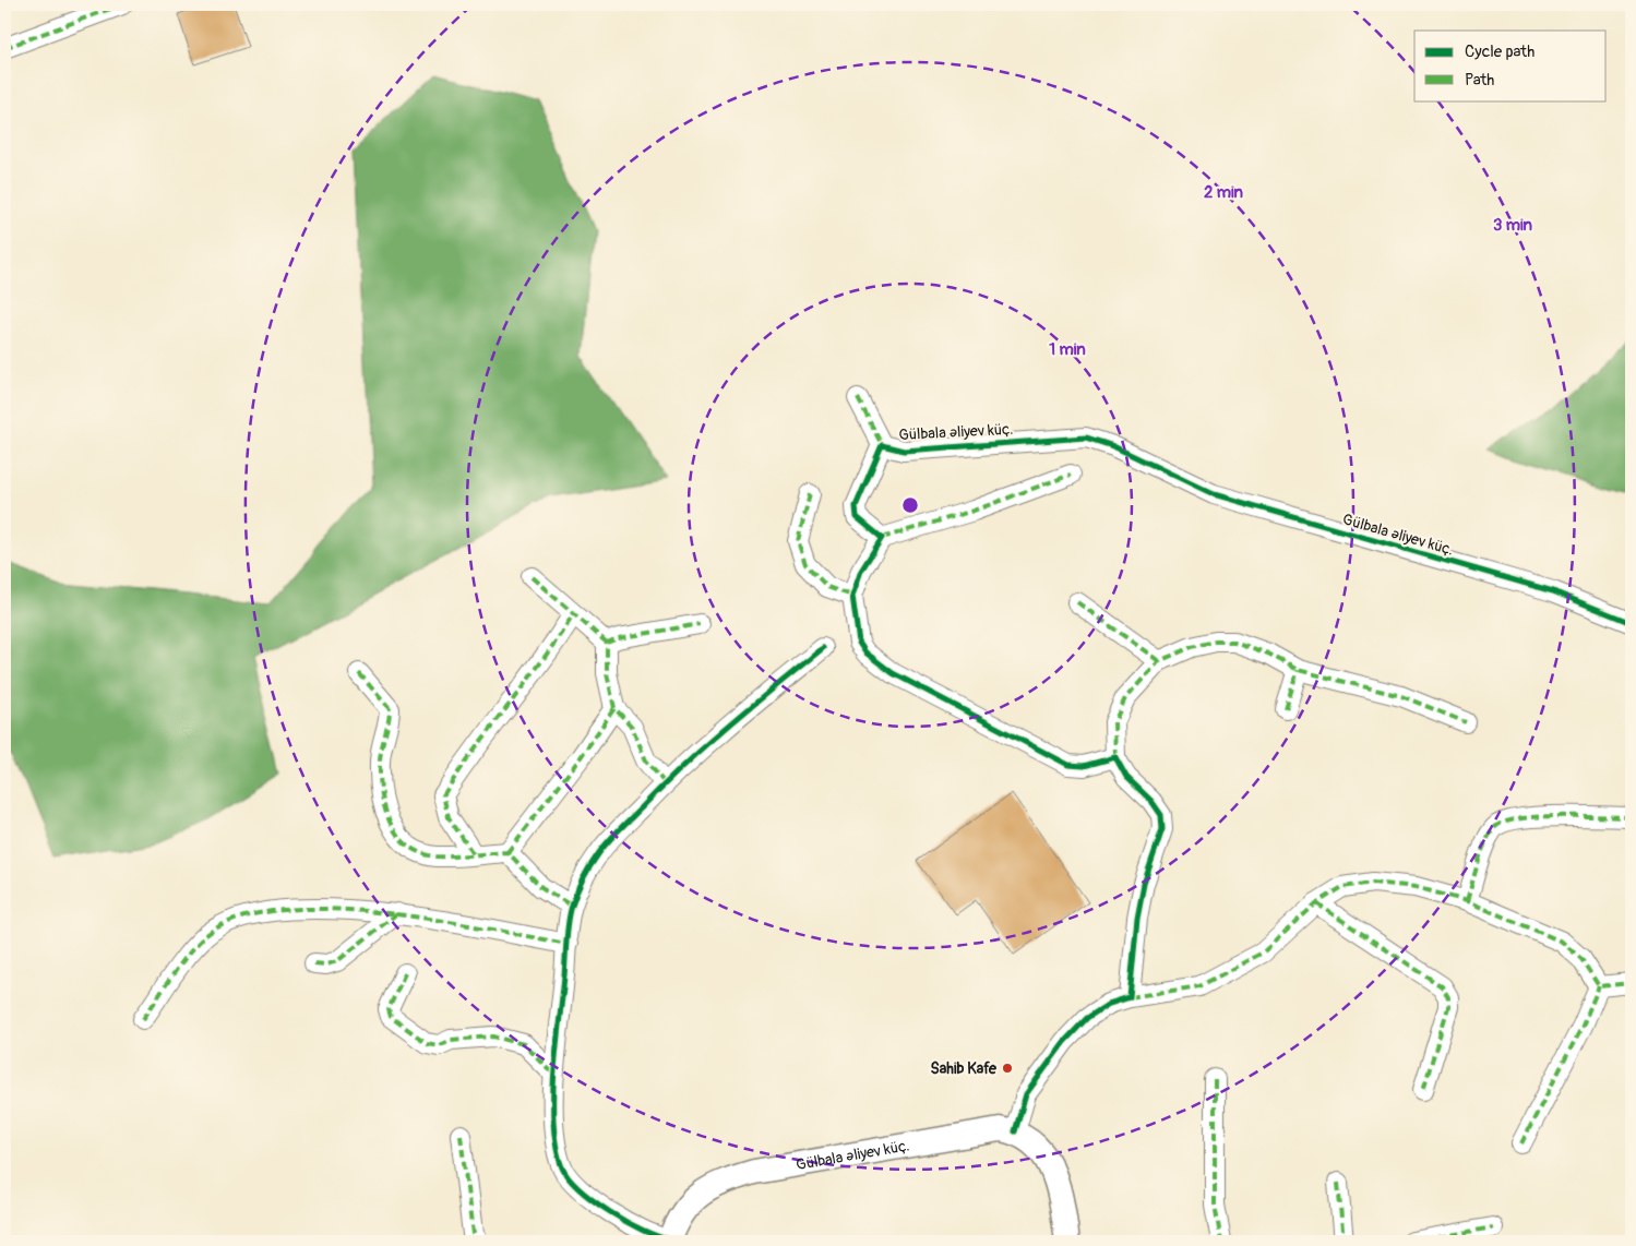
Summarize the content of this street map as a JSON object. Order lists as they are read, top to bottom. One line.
{"streets":{"street":["Gülbala Əliyev küç."]},"places":["Sahib Kafe"],"legend":["Cycle path","Path"],"rings":["2 min","3 min","1 min"]}
